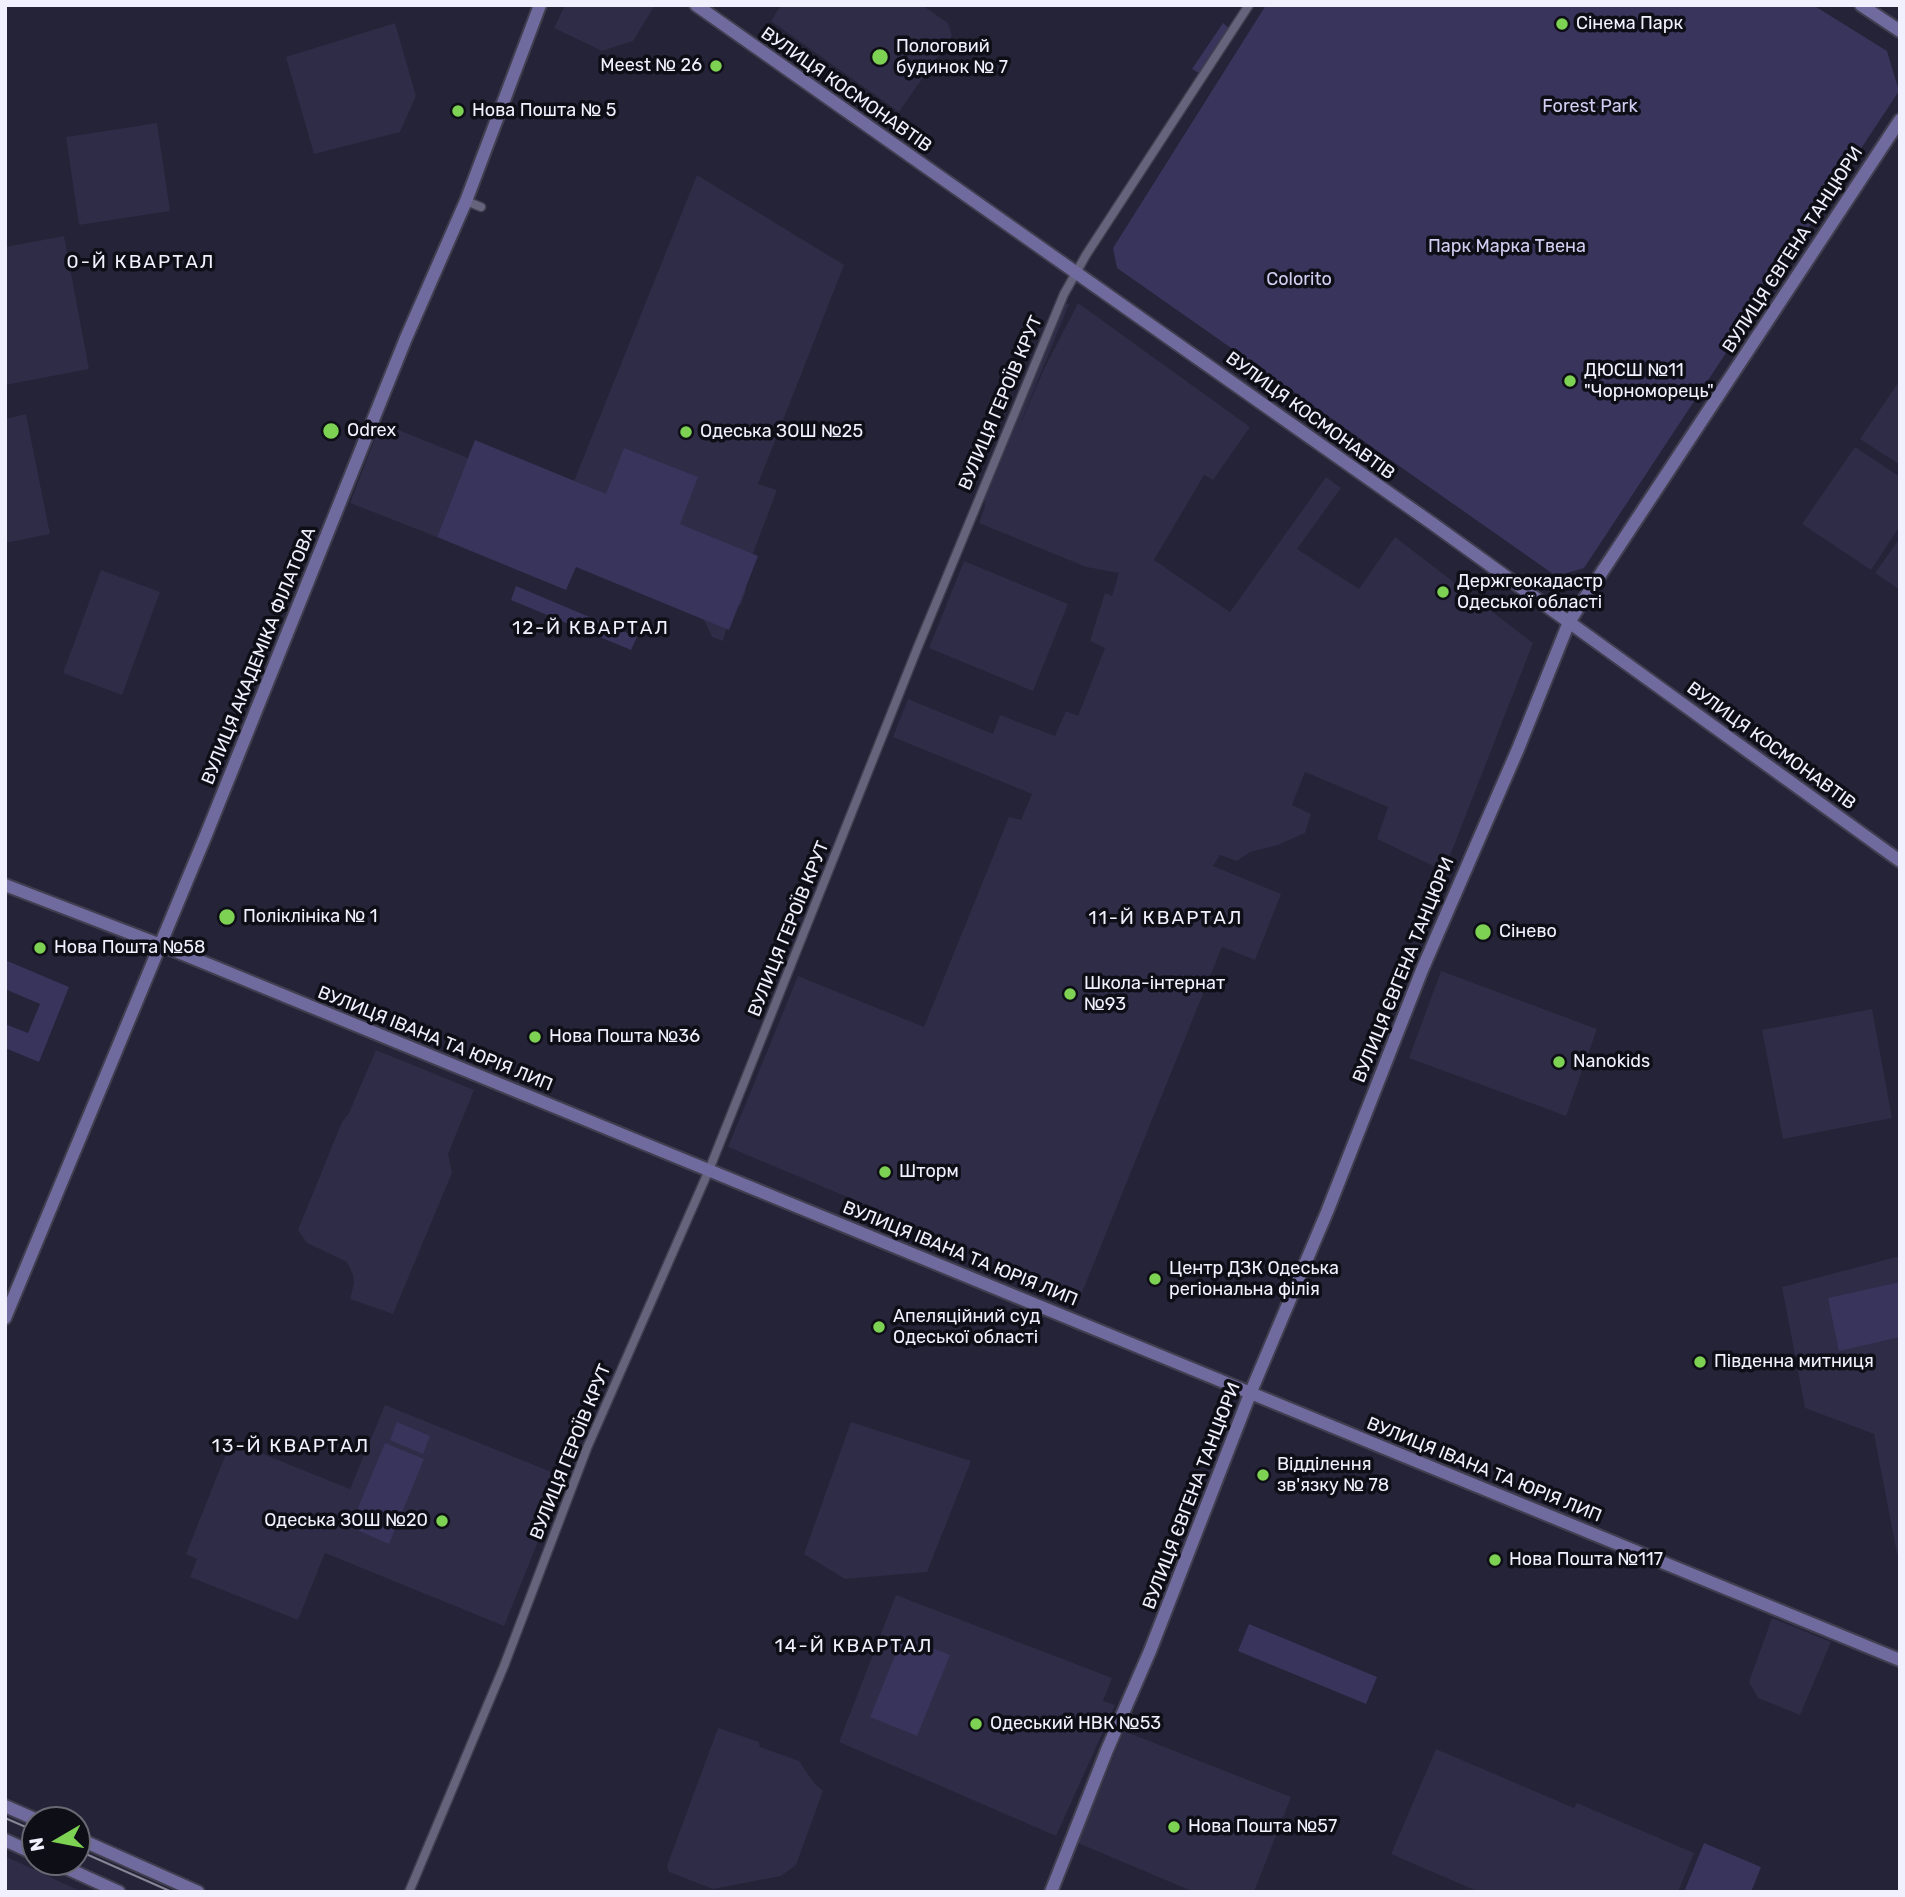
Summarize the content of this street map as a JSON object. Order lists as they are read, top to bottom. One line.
{"streets":{"street":["ВУЛИЦЯ КОСМОНАВТІВ","ВУЛИЦЯ ЄВГЕНА ТАНЦЮРИ","ВУЛИЦЯ ГЕРОЇВ КРУТ","ВУЛИЦЯ АКАДЕМІКА ФІЛАТОВА","ВУЛИЦЯ ІВАНА ТА ЮРІЯ ЛИП"]},"crossings":[["ВУЛИЦЯ КОСМОНАВТІВ","ВУЛИЦЯ ЄВГЕНА ТАНЦЮРИ"],["ВУЛИЦЯ КОСМОНАВТІВ","ВУЛИЦЯ ГЕРОЇВ КРУТ"],["ВУЛИЦЯ ЄВГЕНА ТАНЦЮРИ","ВУЛИЦЯ ІВАНА ТА ЮРІЯ ЛИП"],["ВУЛИЦЯ ГЕРОЇВ КРУТ","ВУЛИЦЯ ІВАНА ТА ЮРІЯ ЛИП"],["ВУЛИЦЯ АКАДЕМІКА ФІЛАТОВА","ВУЛИЦЯ ІВАНА ТА ЮРІЯ ЛИП"]],"districts":["0-Й КВАРТАЛ","12-Й КВАРТАЛ","11-Й КВАРТАЛ","13-Й КВАРТАЛ","14-Й КВАРТАЛ"],"parks":["Forest Park","Парк Марка Твена","Colorito"],"places":["Сінема Парк","Пологовий будинок № 7","Meest № 26","Нова Пошта № 5","ДЮСШ №11 \"Чорноморець\"","Odrex","Одеська ЗОШ №25","Держгеокадастр Одеської області","Поліклініка № 1","Сінево","Нова Пошта №58","Школа-інтернат №93","Нова Пошта №36","Nanokids","Шторм","Центр ДЗК Одеська регіональна філія","Апеляційний суд Одеської області","Південна митниця","Відділення зв'язку № 78","Одеська ЗОШ №20","Нова Пошта №117","Одеський НВК №53","Нова Пошта №57"],"north":"left"}
